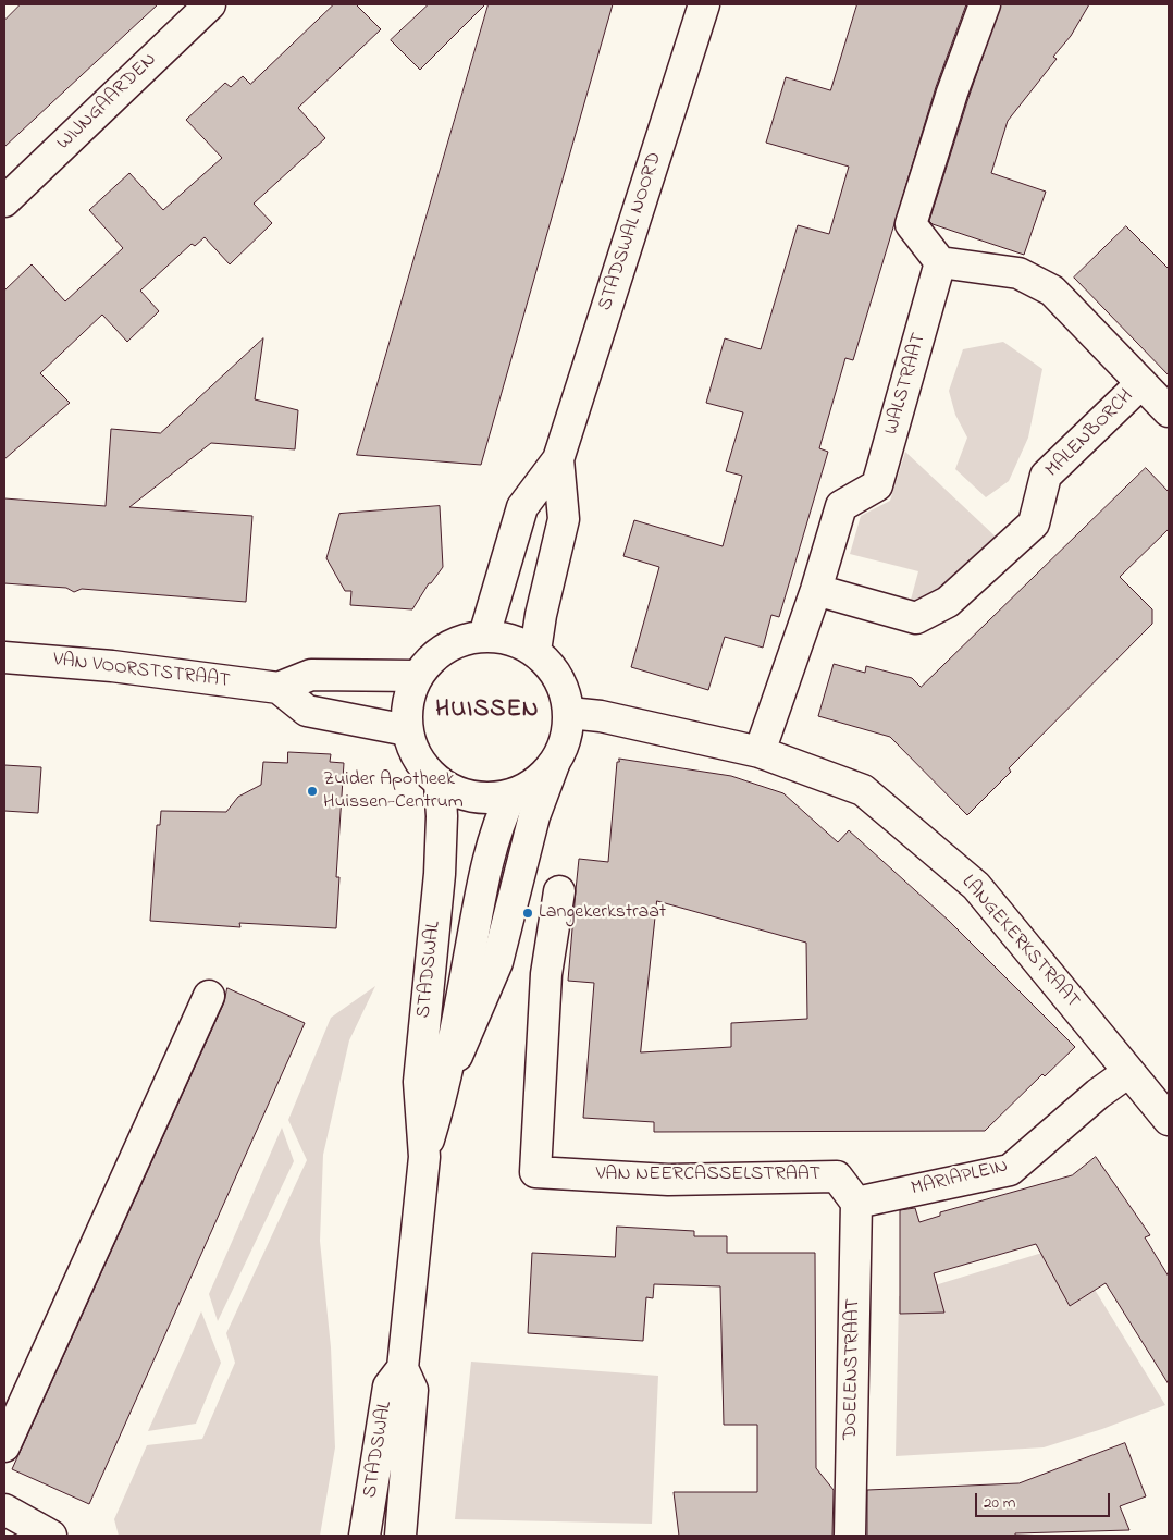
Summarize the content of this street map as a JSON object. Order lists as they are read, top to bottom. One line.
{"streets":{"street":["WIJNGAARDEN","STADSWAL NOORD","WALSTRAAT","MALENBORCH","VAN VOORSTSTRAAT","LANGEKERKSTRAAT","STADSWAL","VAN NEERCASSELSTRAAT","MARIAPLEIN","DOELENSTRAAT"]},"crossings":[["STADSWAL NOORD","VAN VOORSTSTRAAT"],["STADSWAL NOORD","LANGEKERKSTRAAT"],["STADSWAL NOORD","STADSWAL"],["WALSTRAAT","MALENBORCH"],["WALSTRAAT","LANGEKERKSTRAAT"],["VAN VOORSTSTRAAT","LANGEKERKSTRAAT"],["VAN VOORSTSTRAAT","STADSWAL"],["LANGEKERKSTRAAT","STADSWAL"],["LANGEKERKSTRAAT","MARIAPLEIN"],["VAN NEERCASSELSTRAAT","MARIAPLEIN"],["VAN NEERCASSELSTRAAT","DOELENSTRAAT"],["MARIAPLEIN","DOELENSTRAAT"]],"districts":["HUISSEN"],"places":["Zuider Apotheek Huissen-Centrum","Langekerkstraat"],"scale_bar":"20 m"}
